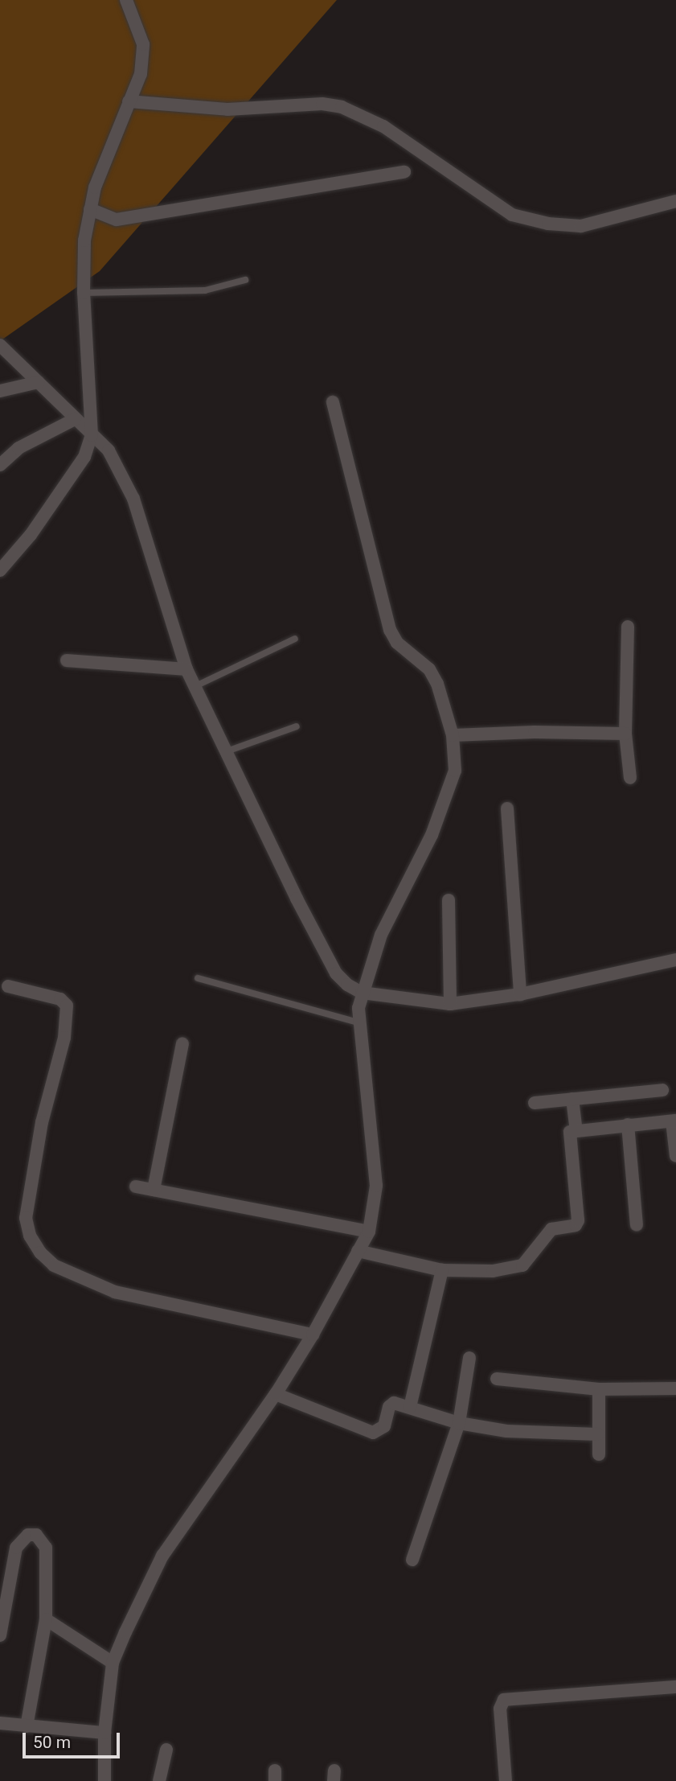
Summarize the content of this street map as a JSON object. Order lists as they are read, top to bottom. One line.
{"scale_bar":"50 m"}
